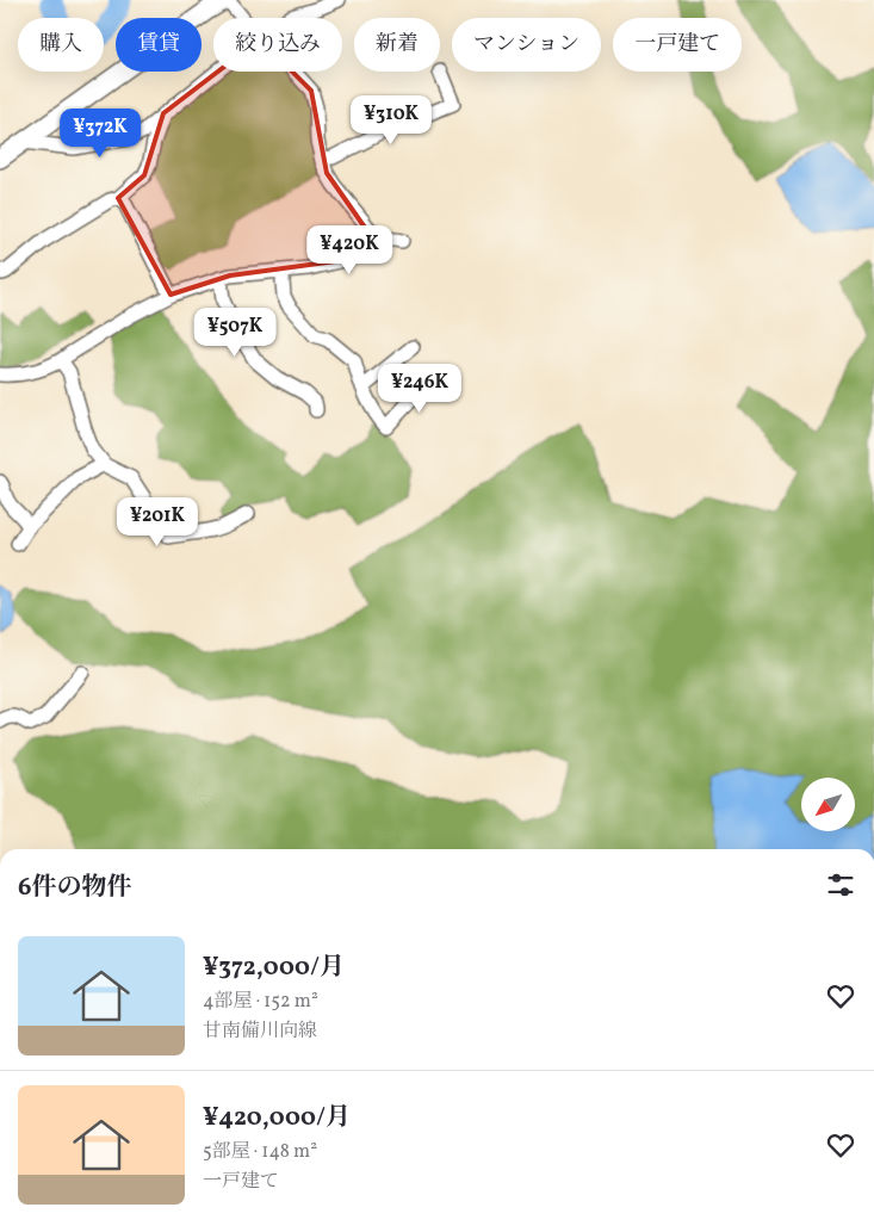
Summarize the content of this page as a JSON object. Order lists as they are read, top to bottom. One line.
{"north":"bottom left","page":{"chip":["購入","賃貸","絞り込み","新着","マンション","一戸建て"],"price":["¥310K","¥372K","¥420K","¥507K","¥246K","¥201K"],"heading":"6件の物件","list":[{"name":"¥372,000/月","note":"4部屋 · 152 m² · 甘南備川向線"},{"name":"¥420,000/月","note":"5部屋 · 148 m² · 一戸建て"}]}}
